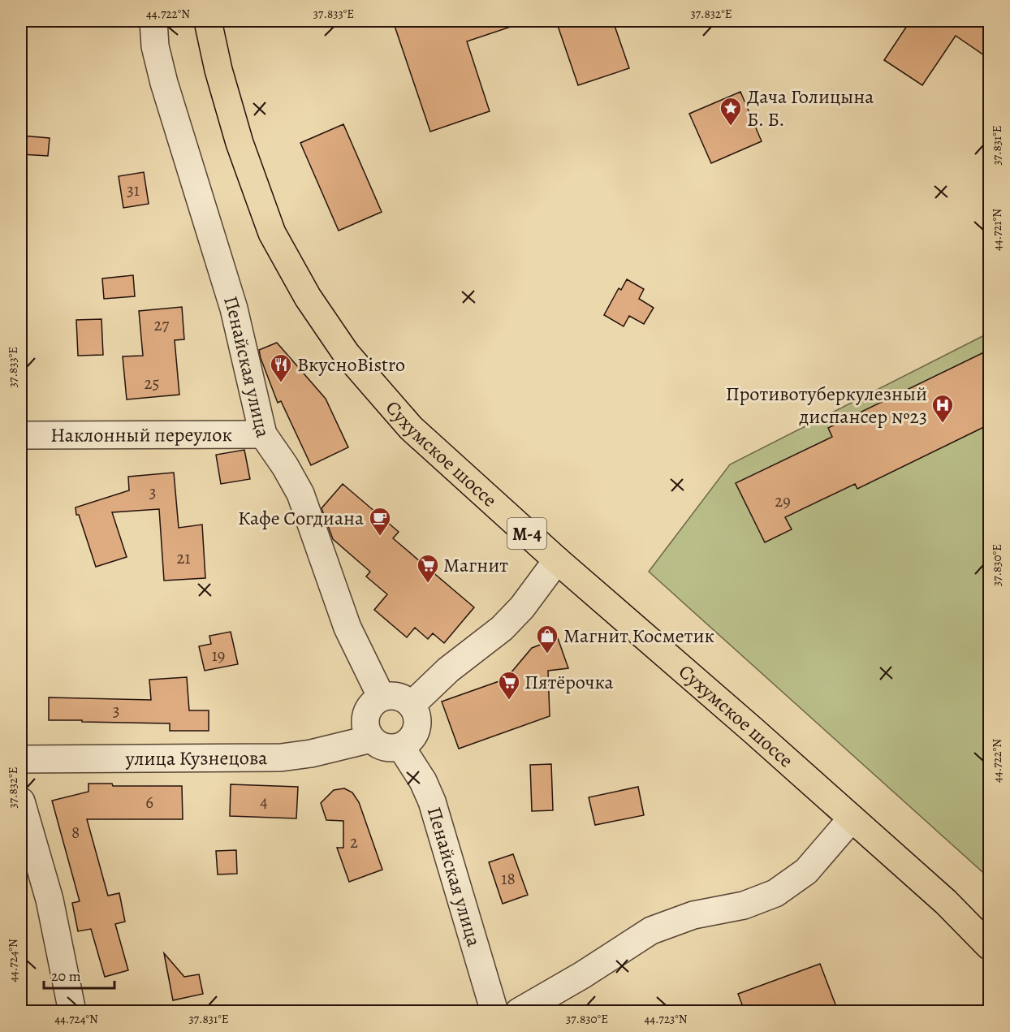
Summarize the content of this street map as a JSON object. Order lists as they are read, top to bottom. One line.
{"streets":{"highway":["Сухумское шоссе","М-4"],"street":["Пенайская улица","Наклонный переулок","улица Кузнецова"]},"crossings":[["Пенайская улица","Наклонный переулок"],["Пенайская улица","улица Кузнецова"]],"places":{"place":["Дача Голицына Б. Б."],"restaurant":["ВкусноBistro"],"hospital":["Противотуберкулезный диспансер №23"],"cafe":["Кафе Согдиана"],"supermarket":["Магнит","Пятёрочка"],"shop":["Магнит Косметик"]},"house_numbers":["31","27","25","3","29","21","19","3","4","6","8","2","18"],"scale_bar":"20 m","coordinates":["44.722°N","37.833°E","37.832°E","37.831°E","44.721°N","37.830°E","44.724°N","44.723°N"]}
